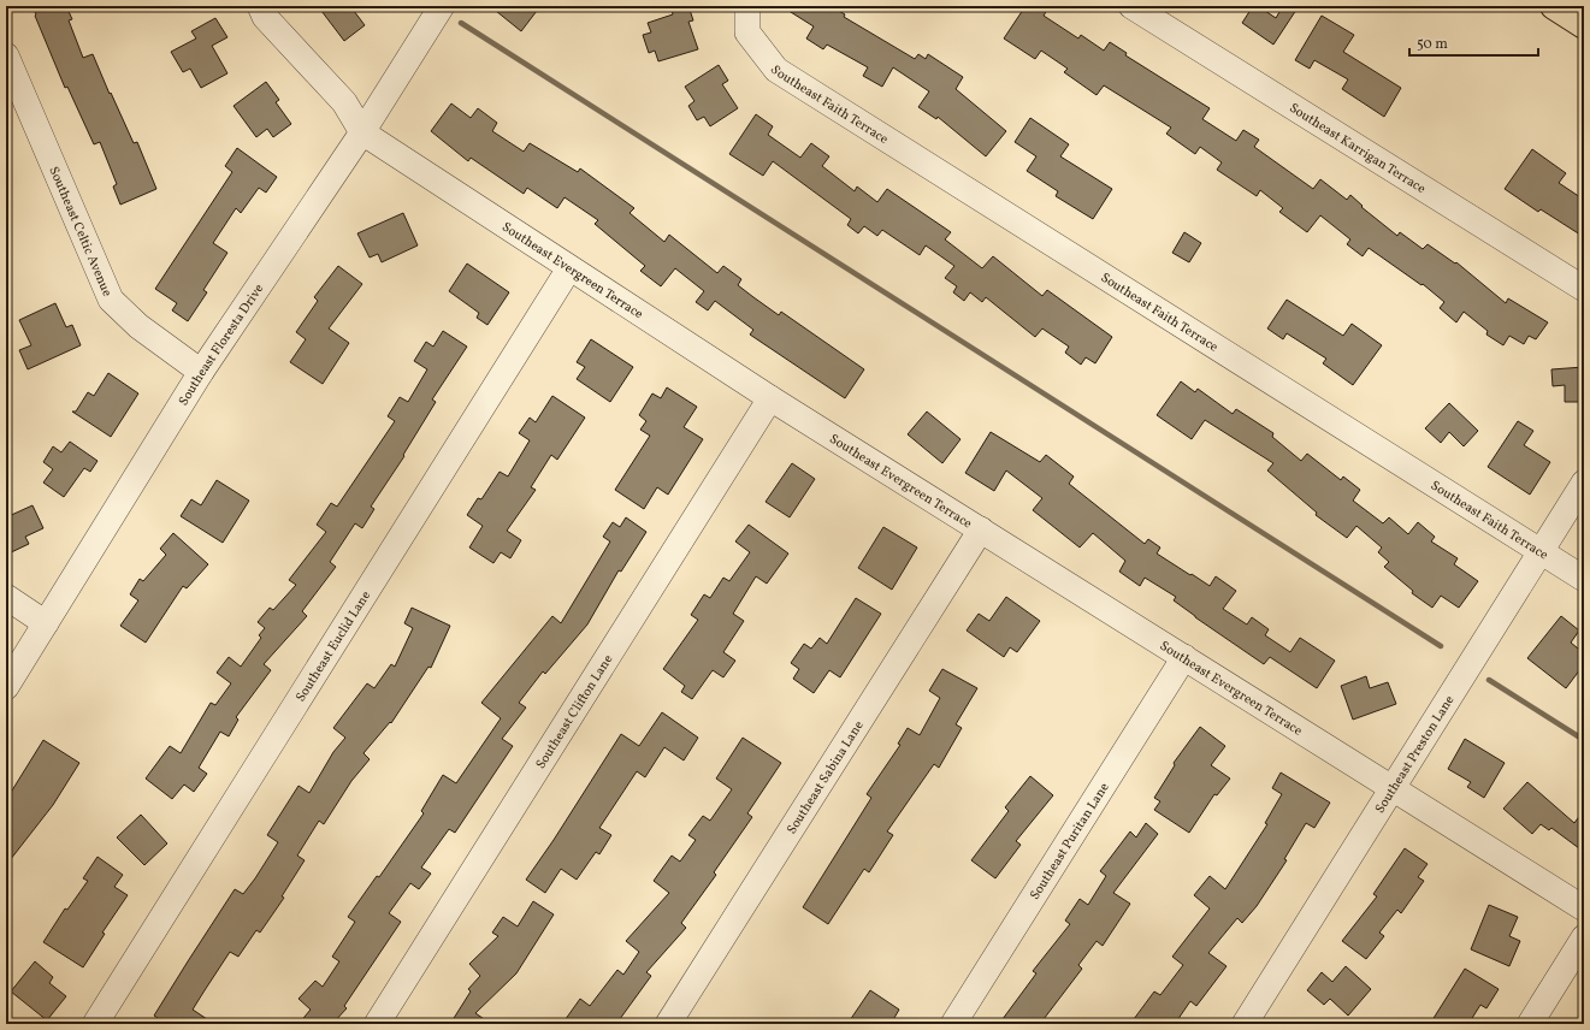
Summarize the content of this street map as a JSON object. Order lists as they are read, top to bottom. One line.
{"streets":{"street":["Southeast Faith Terrace","Southeast Karrigan Terrace","Southeast Celtic Avenue","Southeast Evergreen Terrace","Southeast Floresta Drive","Southeast Euclid Lane","Southeast Clifton Lane","Southeast Preston Lane","Southeast Sabina Lane","Southeast Puritan Lane"]},"crossings":[["Southeast Faith Terrace","Southeast Preston Lane"],["Southeast Celtic Avenue","Southeast Floresta Drive"],["Southeast Evergreen Terrace","Southeast Floresta Drive"],["Southeast Evergreen Terrace","Southeast Euclid Lane"],["Southeast Evergreen Terrace","Southeast Clifton Lane"],["Southeast Evergreen Terrace","Southeast Preston Lane"],["Southeast Evergreen Terrace","Southeast Sabina Lane"],["Southeast Evergreen Terrace","Southeast Puritan Lane"]],"scale_bar":"50 m"}
